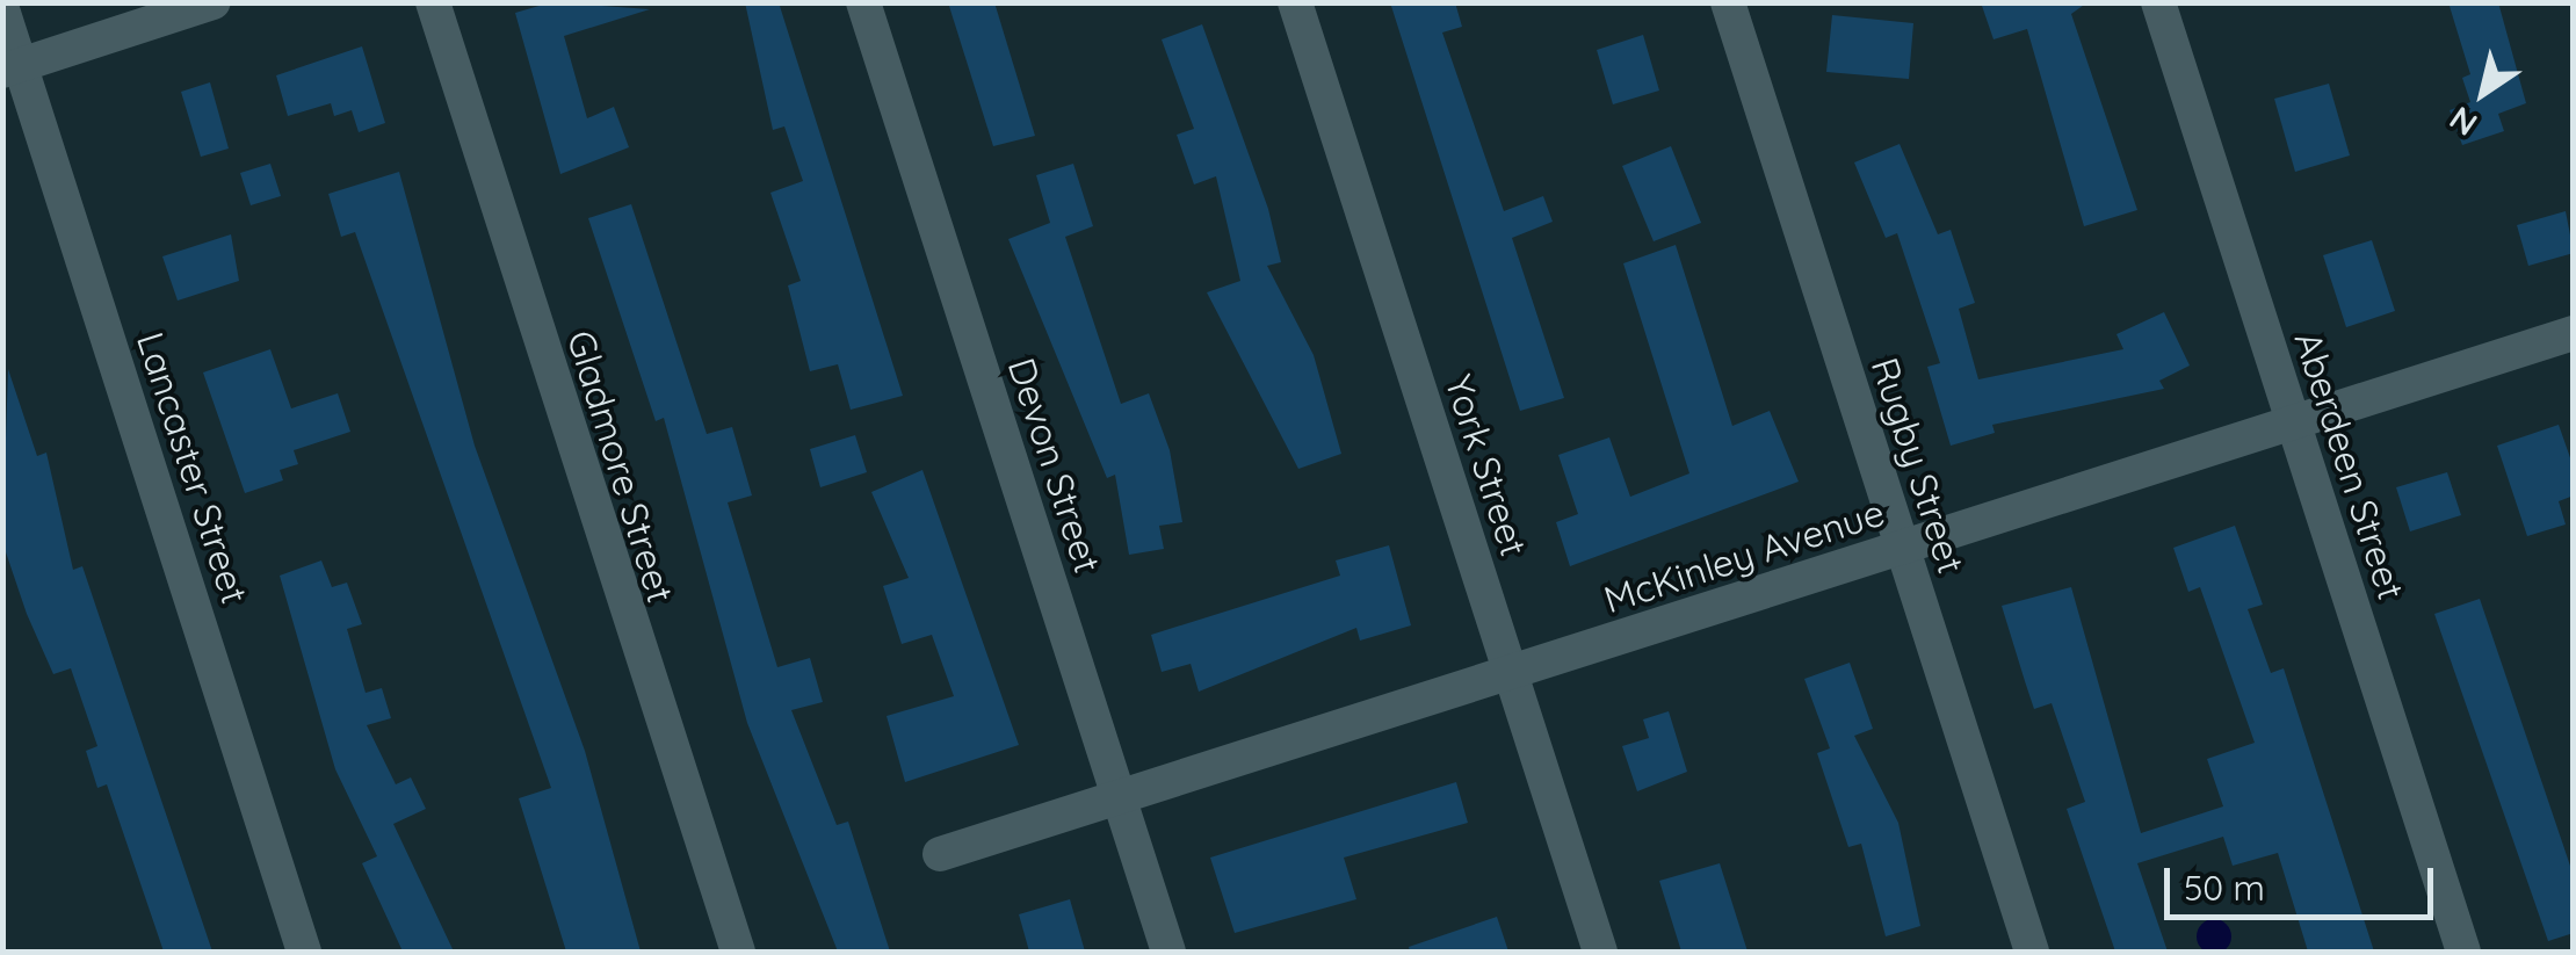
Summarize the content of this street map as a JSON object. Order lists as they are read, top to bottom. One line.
{"streets":{"street":["Devon Street","York Street","Rugby Street","Aberdeen Street","Gladmore Street","Lancaster Street","McKinley Avenue"]},"crossings":[["Devon Street","McKinley Avenue"],["York Street","McKinley Avenue"],["Rugby Street","McKinley Avenue"],["Aberdeen Street","McKinley Avenue"]],"scale_bar":"50 m","north":"bottom left"}
